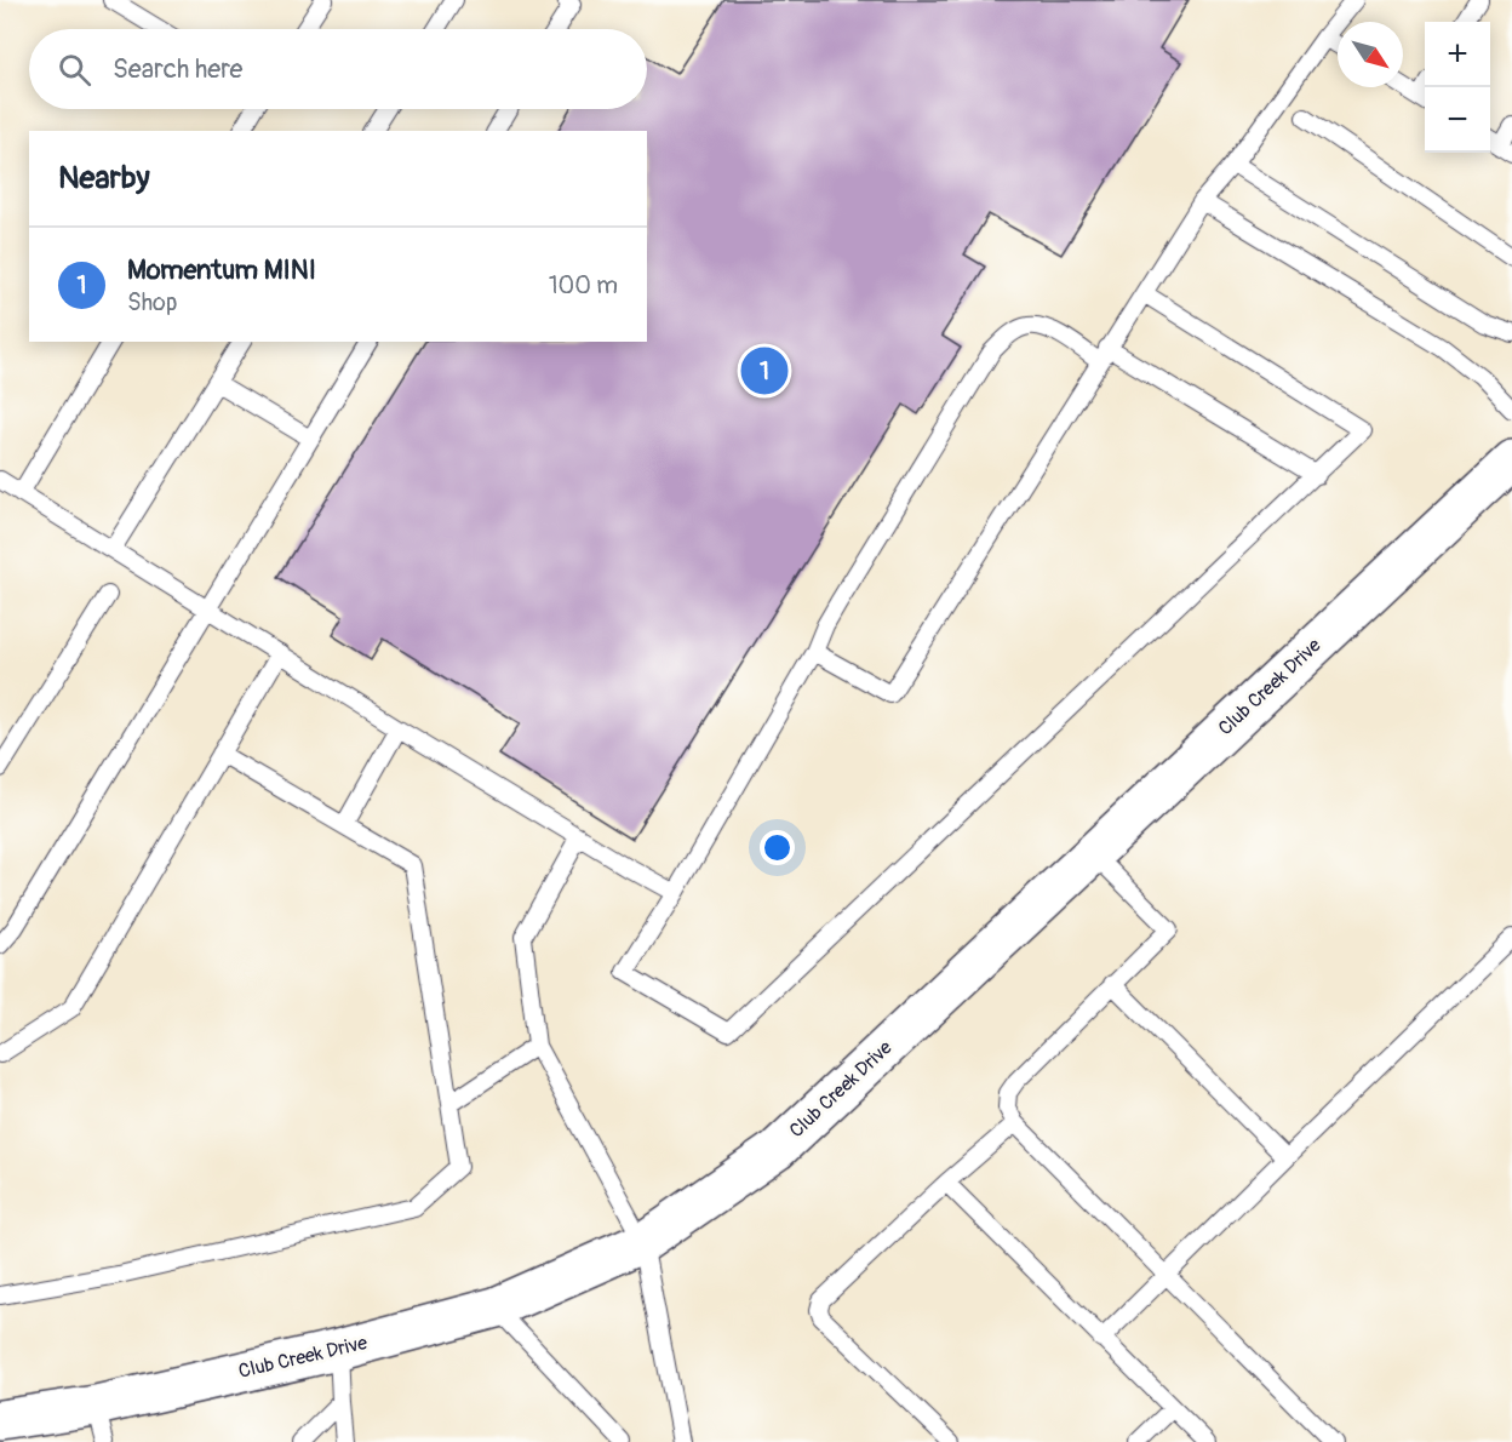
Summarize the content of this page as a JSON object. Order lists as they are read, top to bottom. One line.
{"streets":{"street":["Club Creek Drive"]},"north":"bottom right","page":{"map_buttons":["+","−"],"search":"Search here","heading":"Nearby","list":[{"mark":"1","name":"Momentum MINI","note":"Shop","value":"100 m"}],"pins":"1"}}
